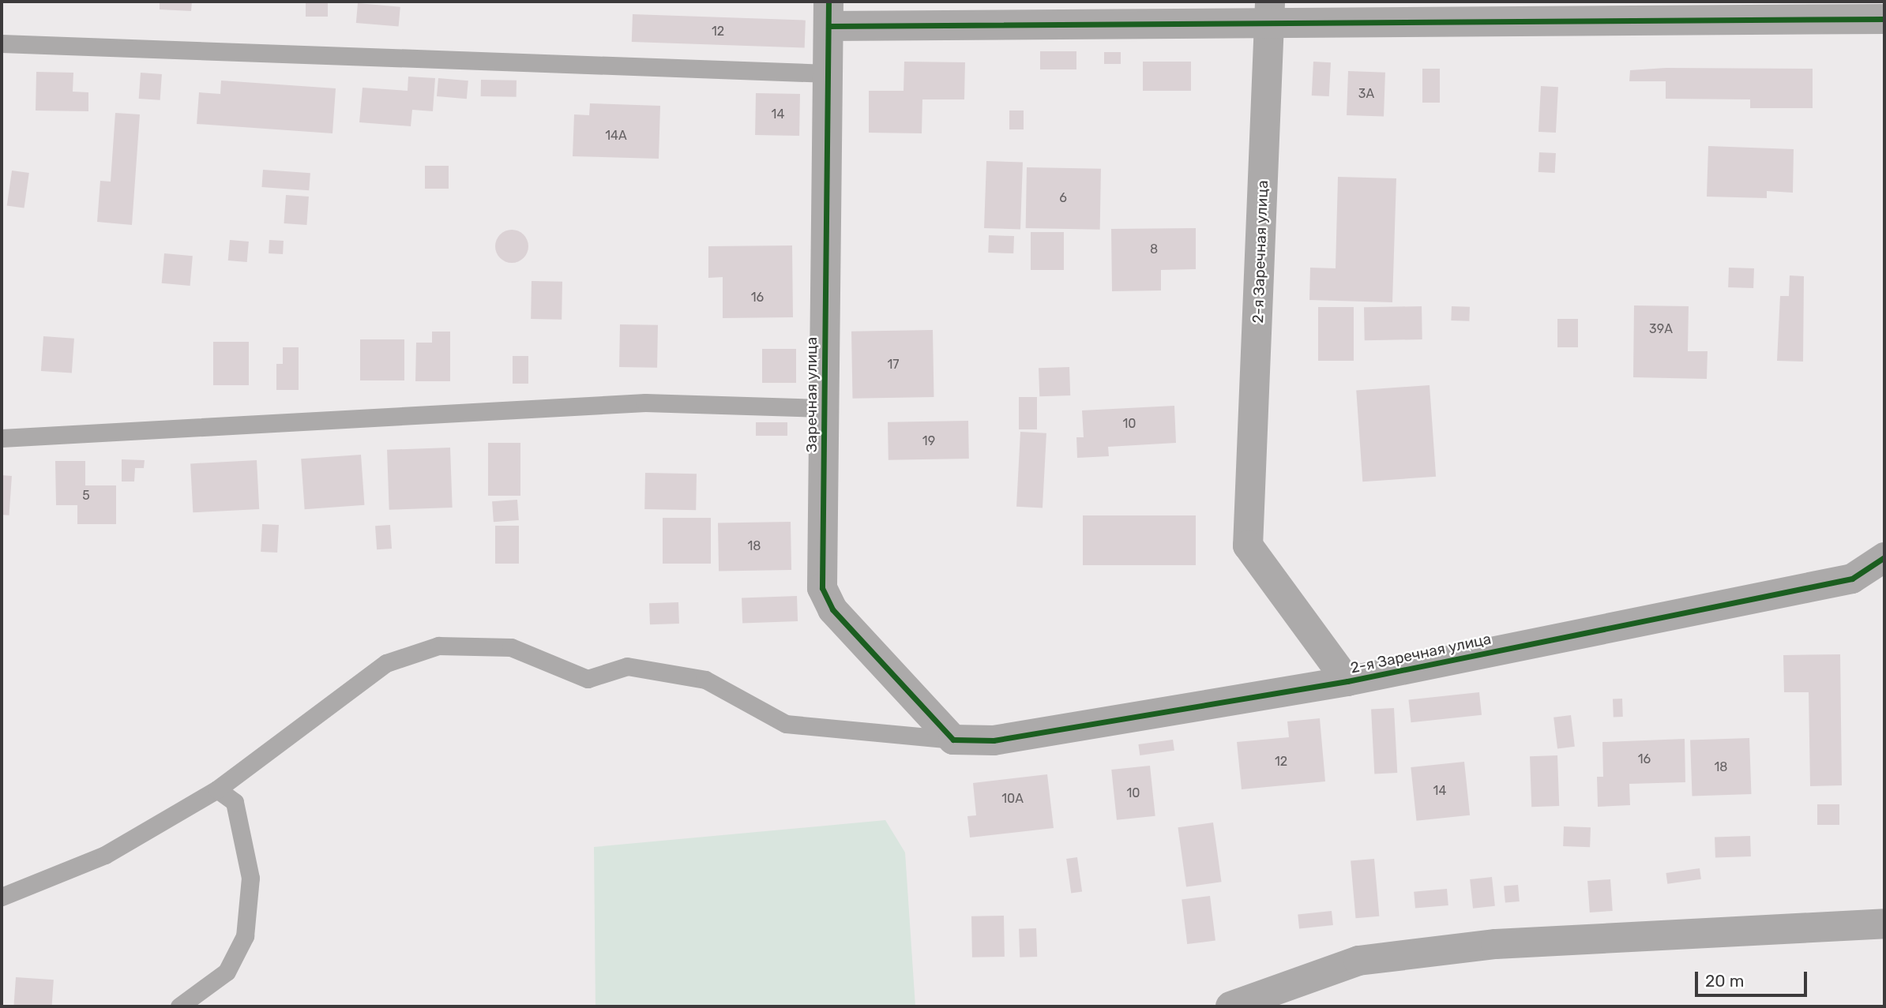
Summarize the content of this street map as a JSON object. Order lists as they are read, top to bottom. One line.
{"streets":{"street":["2-я Заречная улица","Заречная улица"]},"crossings":[["2-я Заречная улица","Заречная улица"]],"house_numbers":["12","3А","14","14А","6","8","16","39А","17","10","19","5","18","16","12","18","14","10","10А"],"scale_bar":"20 m"}
